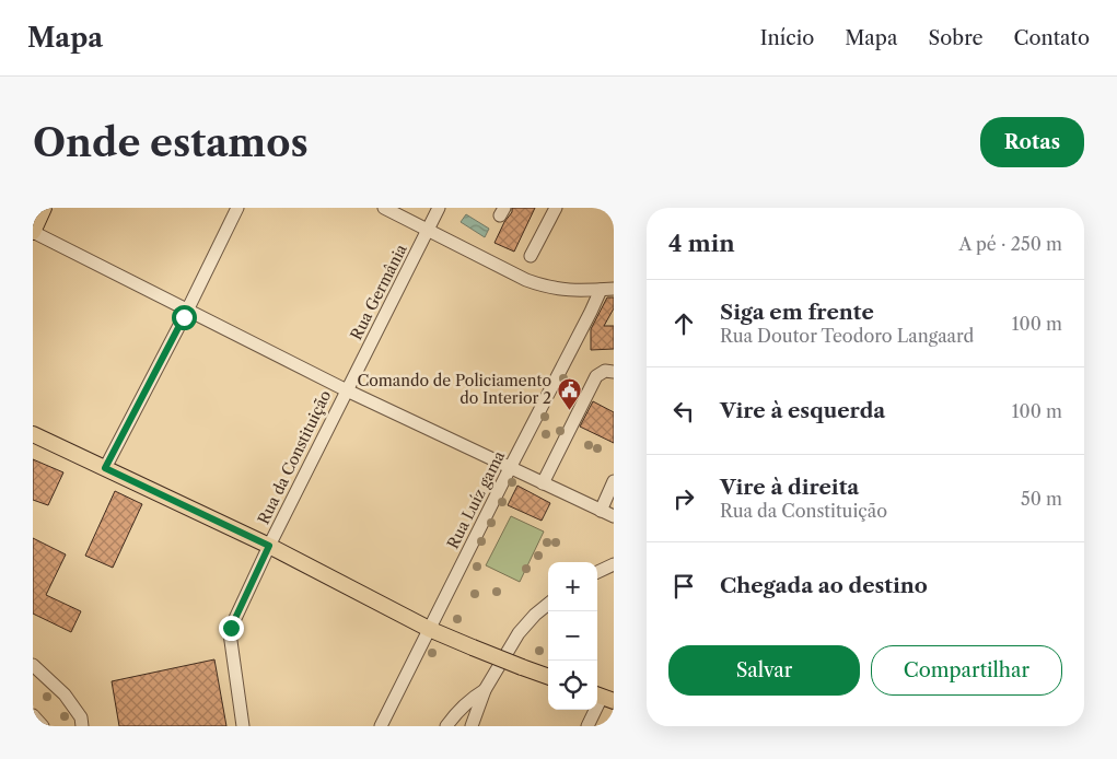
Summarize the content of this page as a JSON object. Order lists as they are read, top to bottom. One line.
{"streets":{"street":["Rua Germânia","Rua da Constituição","Rua Luíz gama"]},"crossings":[["Rua Germânia","Rua da Constituição"]],"places":{"public building":["Comando de Policiamento do Interior 2"]},"page":{"header":"Mapa","nav":["Início","Mapa","Sobre","Contato"],"buttons":["Rotas",["Salvar","Compartilhar"]],"title":"Onde estamos","heading":["4 min","A pé · 250 m"],"list":[["Siga em frente","Rua Doutor Teodoro Langaard","100 m"],["Vire à esquerda","100 m"],["Vire à direita","Rua da Constituição","50 m"],"Chegada ao destino"],"map_buttons":["+","−"]}}
